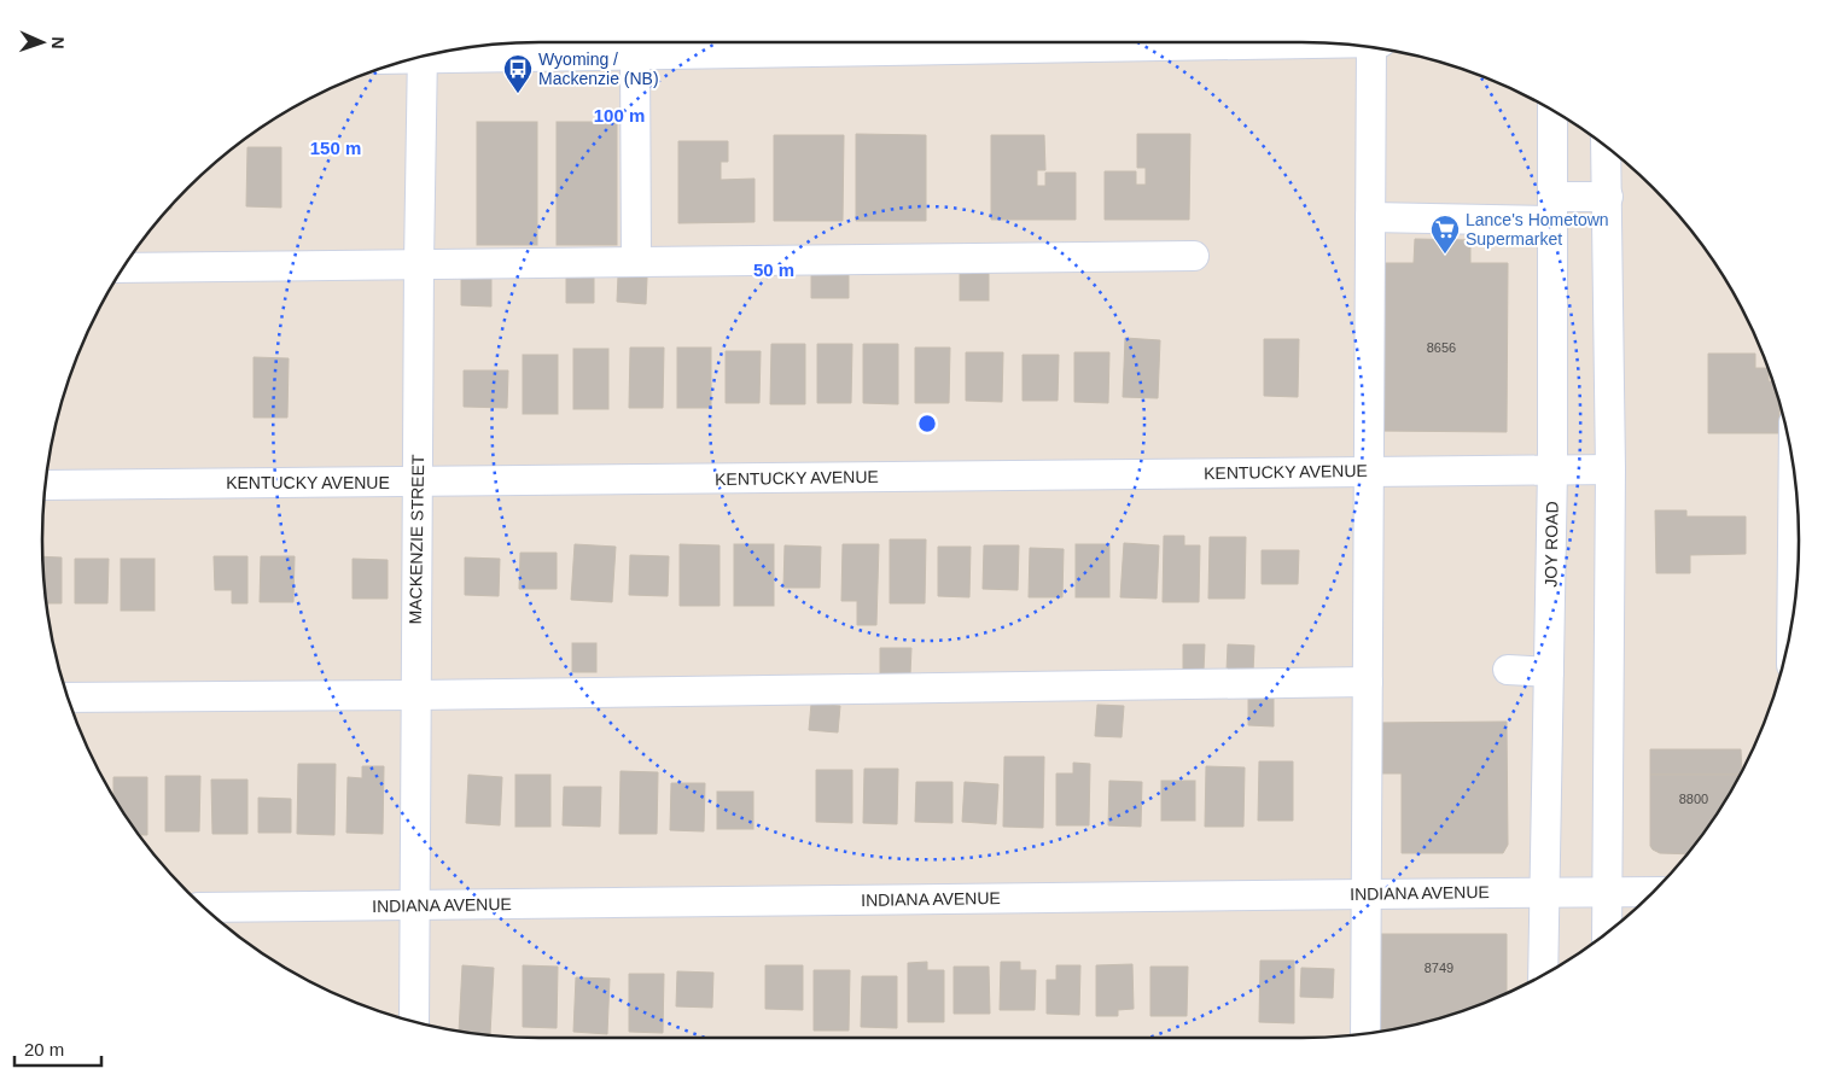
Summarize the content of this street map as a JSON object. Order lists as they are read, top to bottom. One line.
{"streets":{"street":["KENTUCKY AVENUE","MACKENZIE STREET","JOY ROAD","INDIANA AVENUE"]},"crossings":[["KENTUCKY AVENUE","MACKENZIE STREET"],["KENTUCKY AVENUE","JOY ROAD"],["MACKENZIE STREET","INDIANA AVENUE"],["JOY ROAD","INDIANA AVENUE"]],"places":{"bus stop":["Wyoming / Mackenzie (NB)"],"supermarket":["Lance's Hometown Supermarket"]},"house_numbers":["8656","8800","8749"],"scale_bar":"20 m","north":"right","rings":["100 m","150 m","50 m"]}
